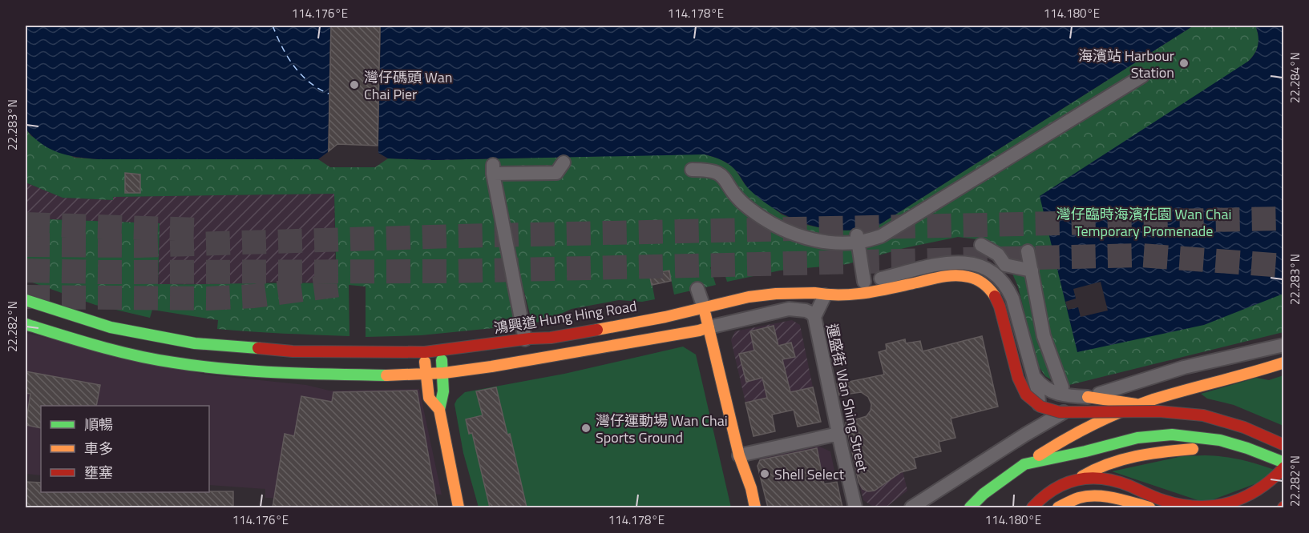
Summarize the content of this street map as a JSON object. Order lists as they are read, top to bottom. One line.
{"streets":{"main road":["鴻興道 Hung Hing Road"],"street":["運盛街 Wan Shing Street"]},"crossings":[["鴻興道 Hung Hing Road","運盛街 Wan Shing Street"]],"parks":["灣仔臨時海濱花園 Wan Chai Temporary Promenade"],"places":["海濱站 Harbour Station","灣仔碼頭 Wan Chai Pier","灣仔運動場 Wan Chai Sports Ground","Shell Select"],"legend":["順暢","車多","壅塞"],"coordinates":["114.176°E","114.178°E","114.180°E","22.284°N","22.283°N","22.282°N"]}
